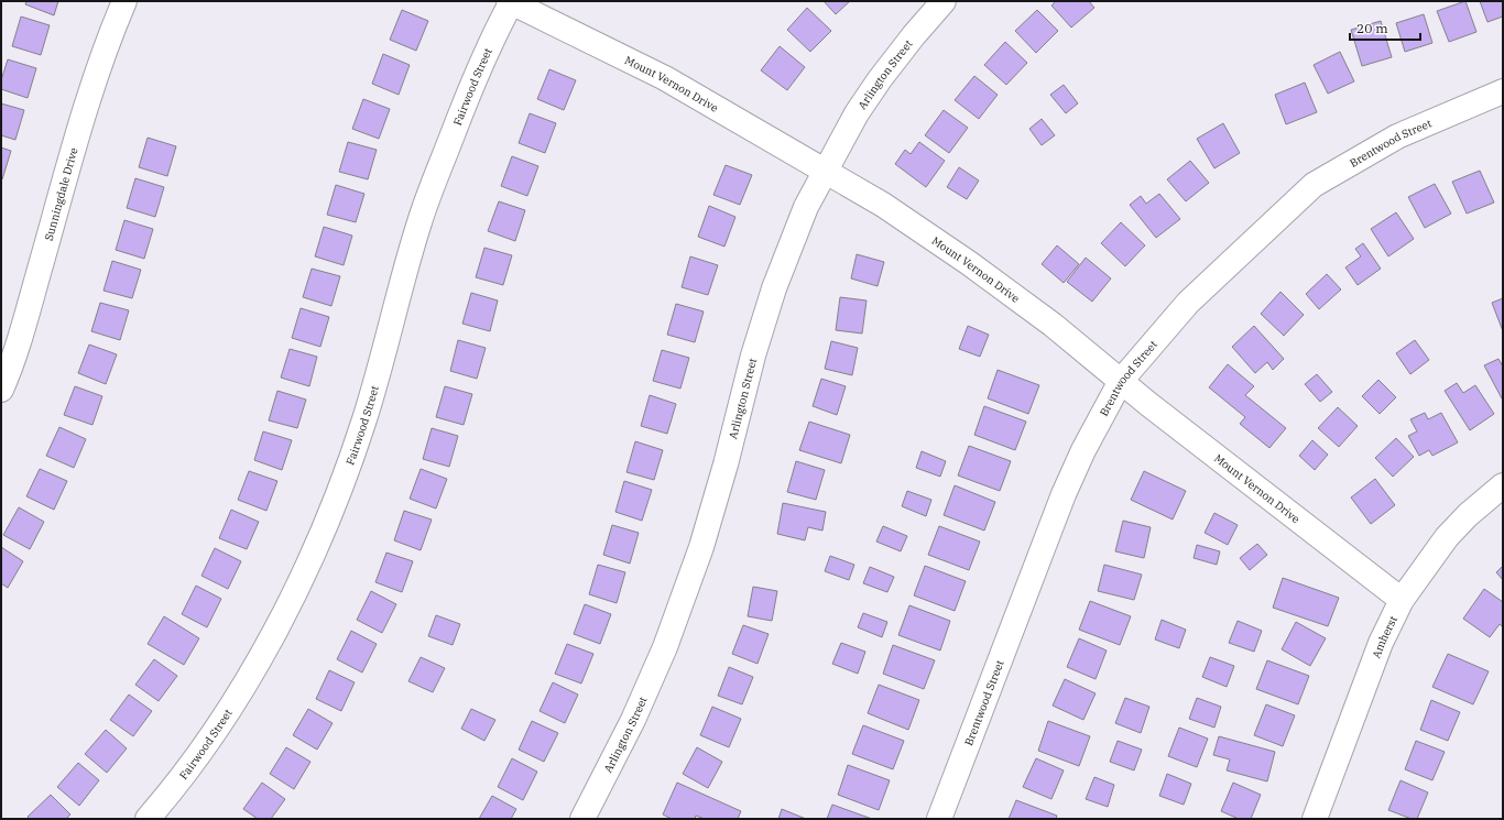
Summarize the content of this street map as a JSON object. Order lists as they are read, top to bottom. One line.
{"streets":{"street":["Arlington Street","Mount Vernon Drive","Fairwood Street","Brentwood Street","Sunningdale Drive","Amherst"]},"crossings":[["Arlington Street","Mount Vernon Drive"],["Mount Vernon Drive","Fairwood Street"],["Mount Vernon Drive","Brentwood Street"],["Mount Vernon Drive","Amherst"]],"scale_bar":"20 m"}
